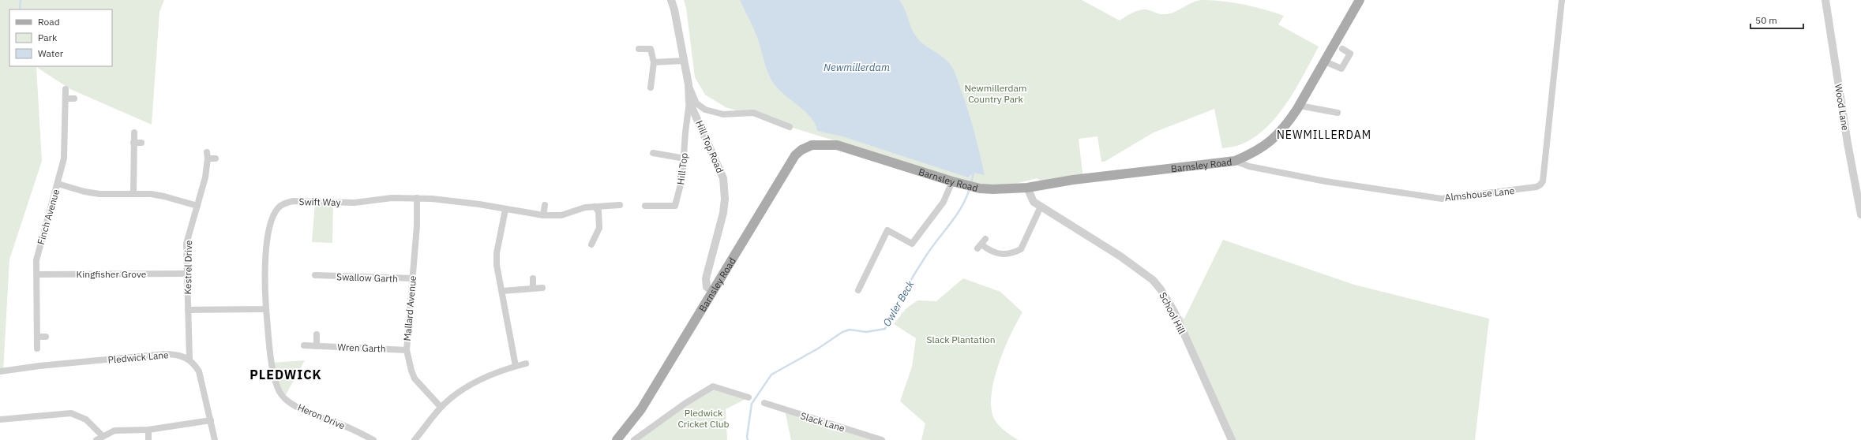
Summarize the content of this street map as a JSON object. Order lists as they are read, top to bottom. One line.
{"streets":{"main road":["Barnsley Road"],"street":["Wood Lane","Hill Top Road","Hill Top","Almshouse Lane","Swift Way","Finch Avenue","Kestrel Drive","Kingfisher Grove","Swallow Garth","Mallard Avenue","School Hill","Wren Garth","Pledwick Lane","Heron Drive","Slack Lane"]},"crossings":[["Hill Top Road","Barnsley Road"],["Hill Top Road","Hill Top"],["Barnsley Road","Almshouse Lane"],["Barnsley Road","School Hill"],["Swift Way","Mallard Avenue"],["Swift Way","Heron Drive"],["Finch Avenue","Kingfisher Grove"],["Kestrel Drive","Kingfisher Grove"],["Kestrel Drive","Pledwick Lane"],["Swallow Garth","Mallard Avenue"],["Mallard Avenue","Wren Garth"]],"districts":["NEWMILLERDAM","PLEDWICK"],"water":["Newmillerdam","Owler Beck"],"parks":["Newmillerdam Country Park","Slack Plantation","Pledwick Cricket Club"],"legend":["Road","Park","Water"],"scale_bar":"50 m"}
